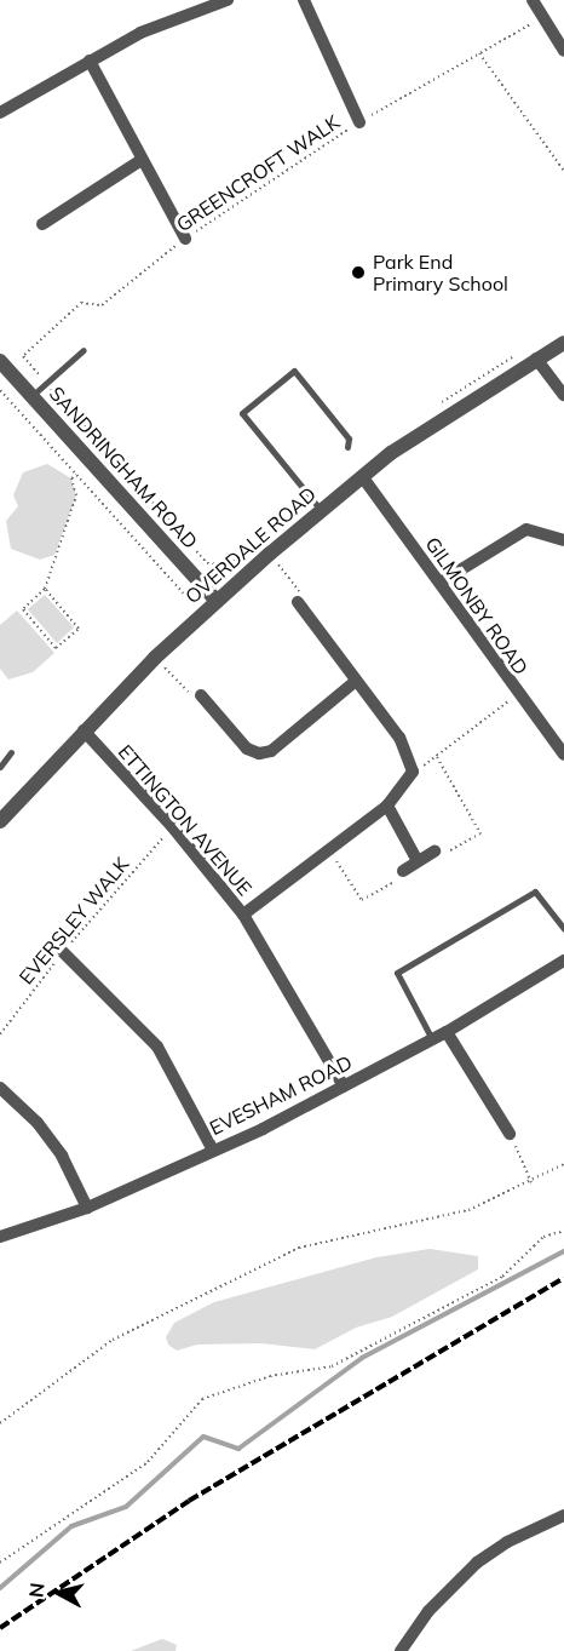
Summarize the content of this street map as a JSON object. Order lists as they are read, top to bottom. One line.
{"streets":{"street":["SANDRINGHAM ROAD","OVERDALE ROAD","GILMONBY ROAD","ETTINGTON AVENUE","EVESHAM ROAD"],"path":["GREENCROFT WALK","EVERSLEY WALK"]},"crossings":[["GREENCROFT WALK","SANDRINGHAM ROAD"],["SANDRINGHAM ROAD","OVERDALE ROAD"],["OVERDALE ROAD","GILMONBY ROAD"],["OVERDALE ROAD","ETTINGTON AVENUE"],["ETTINGTON AVENUE","EVERSLEY WALK"],["ETTINGTON AVENUE","EVESHAM ROAD"]],"places":["Park End Primary School"],"north":"left"}
